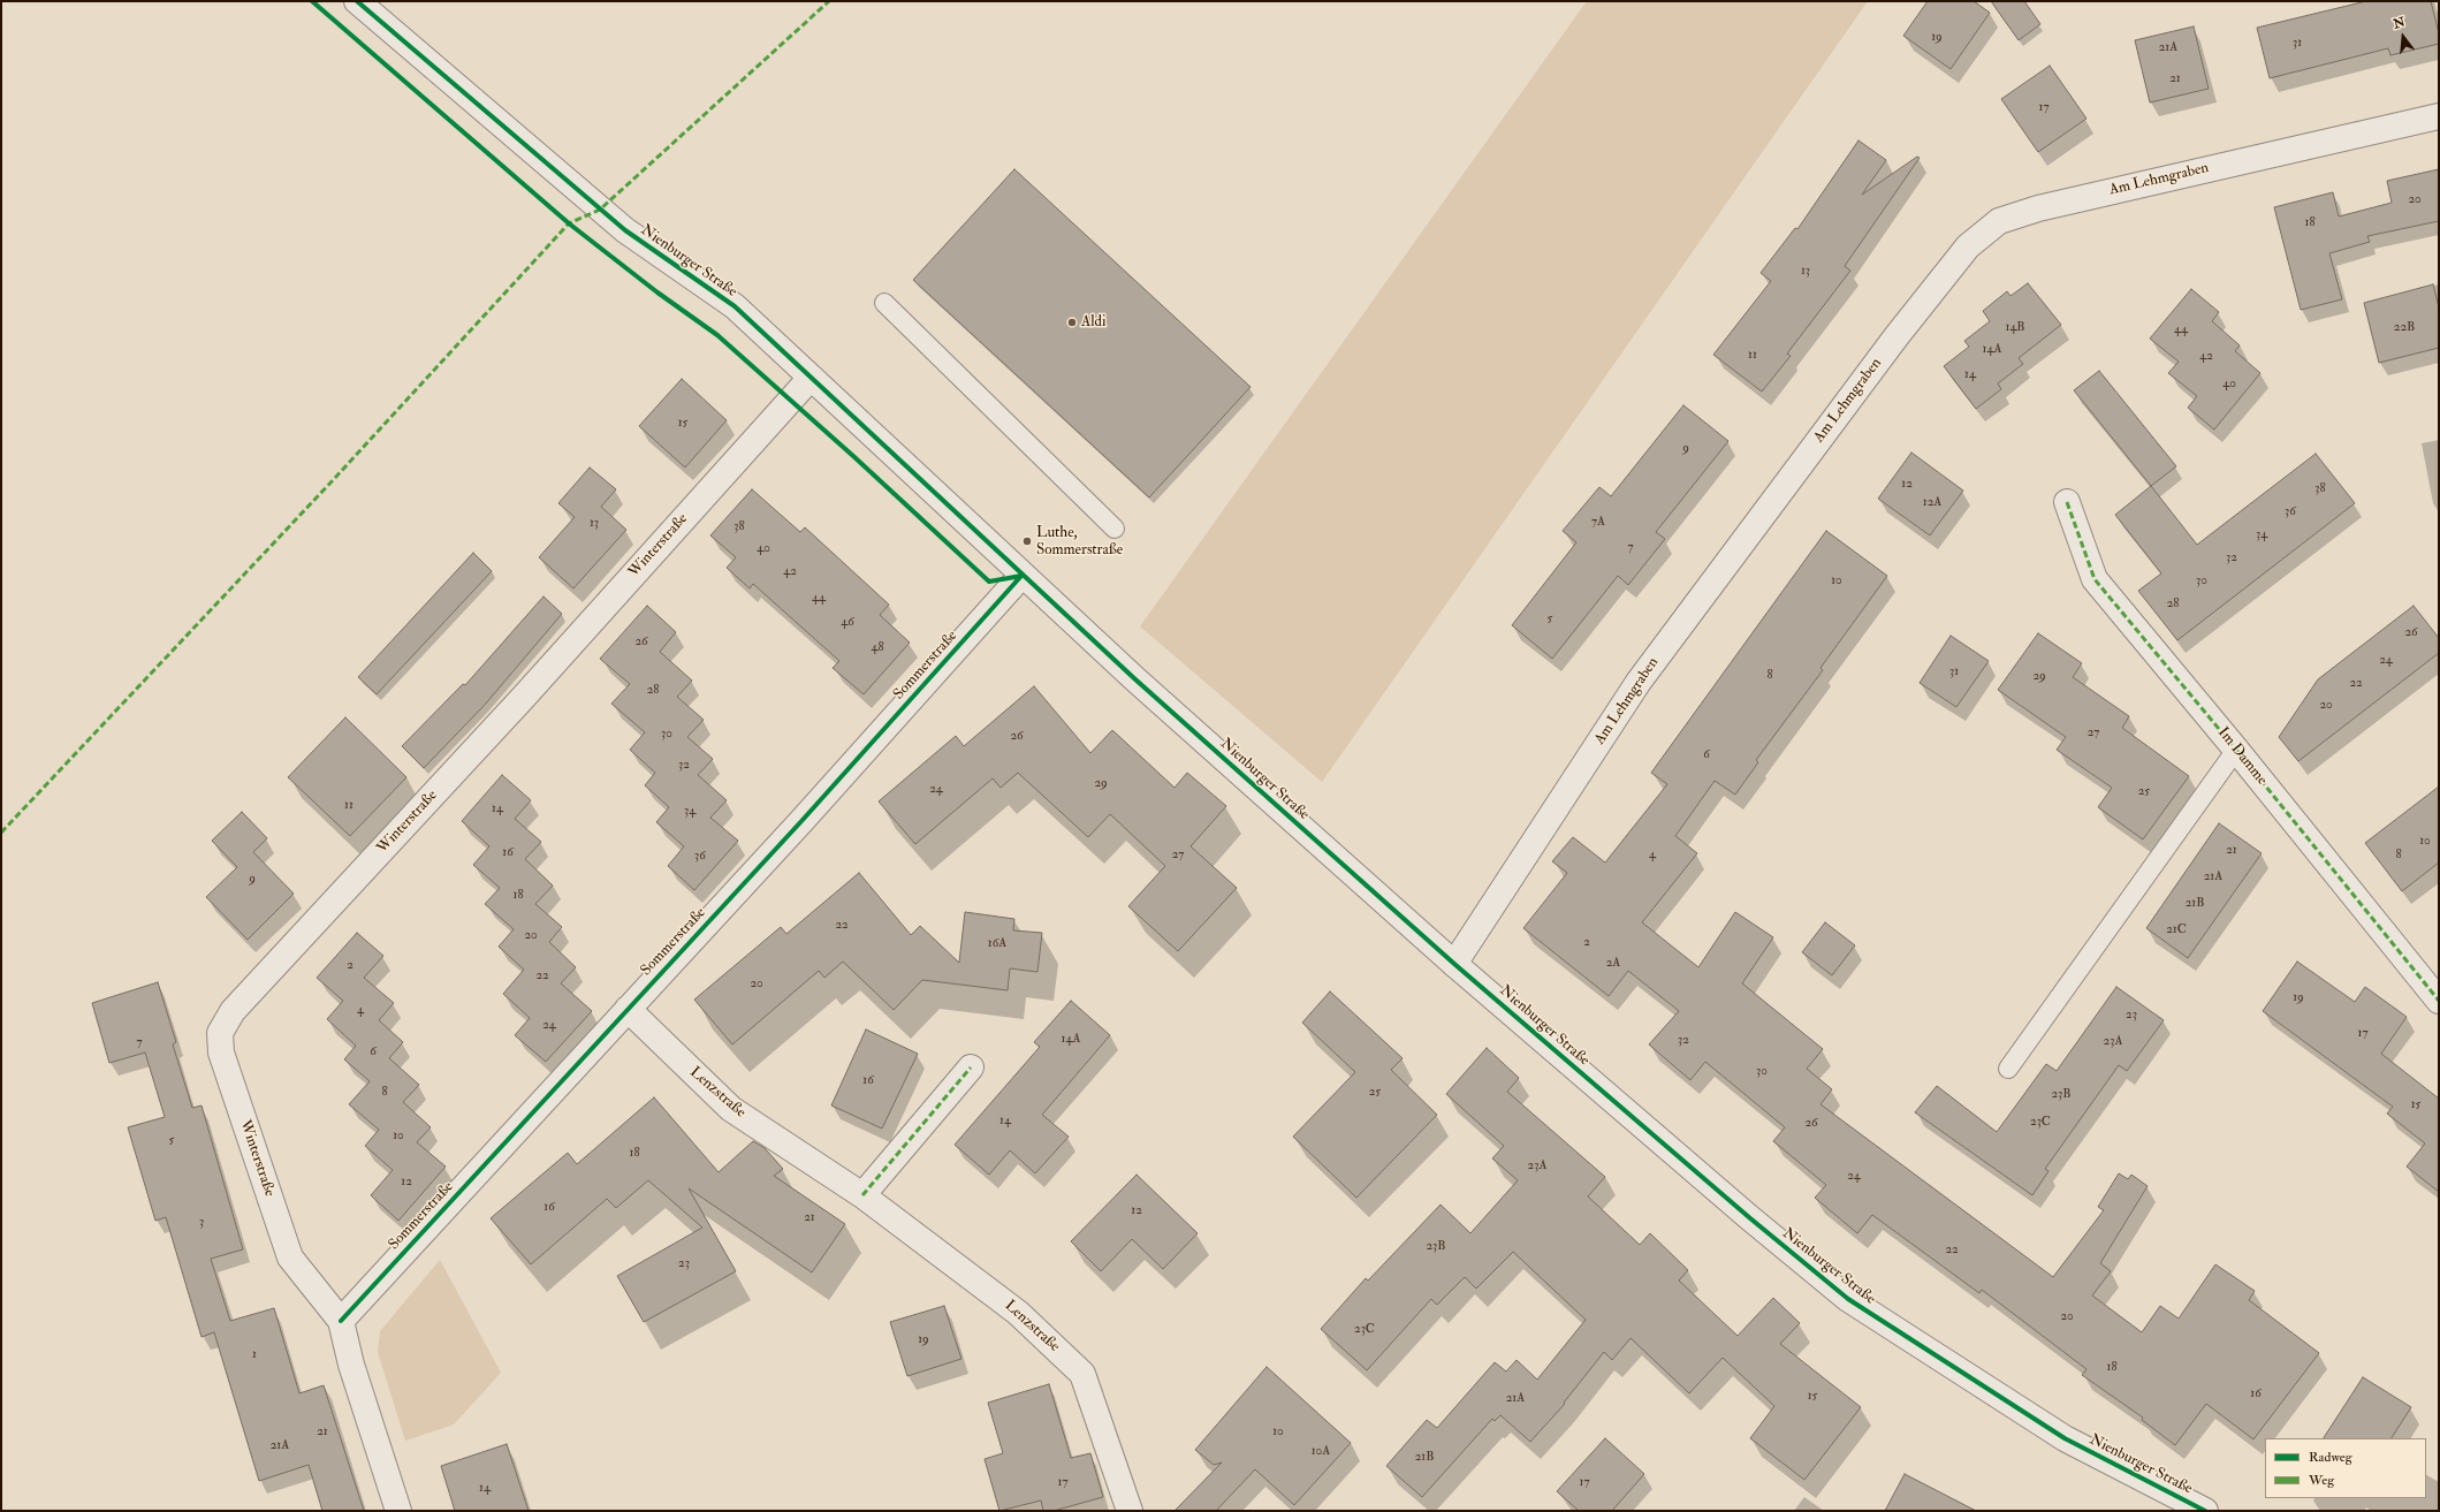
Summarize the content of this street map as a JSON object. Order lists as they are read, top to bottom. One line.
{"streets":{"street":["Am Lehmgraben","Nienburger Straße","Winterstraße","Sommerstraße","Im Damme","Lenzstraße"]},"crossings":[["Am Lehmgraben","Nienburger Straße"],["Nienburger Straße","Winterstraße"],["Nienburger Straße","Sommerstraße"],["Winterstraße","Sommerstraße"],["Sommerstraße","Lenzstraße"]],"places":["Aldi","Luthe, Sommerstraße"],"house_numbers":["19","31","21A","21","17","20","18","13","14B","22B","44","14A","11","42","14","40","15","9","12","38","12A","36","7A","13","38","34","7","40","32","42","10","30","44","28","5","46","26","26","48","24","31","8","29","22","28","20","27","30","26","6","32","29","24","25","11","14","34","10","21","16","27","4","8","36","21A","9","18","21B","22","21C","20","2","16A","2A","2","22","20","19","4","23","24","17","14A","32","23A","7","6","30","16","8","25","23B","15","14","23C","26","10","5","18","23A","24","12","16","12","21","3","23B","22","23","20","23C","19","1","18","16","15","21A","21","10","21A","10A","21B","17","17","14"],"legend":["Radweg","Weg"],"north":"top"}
